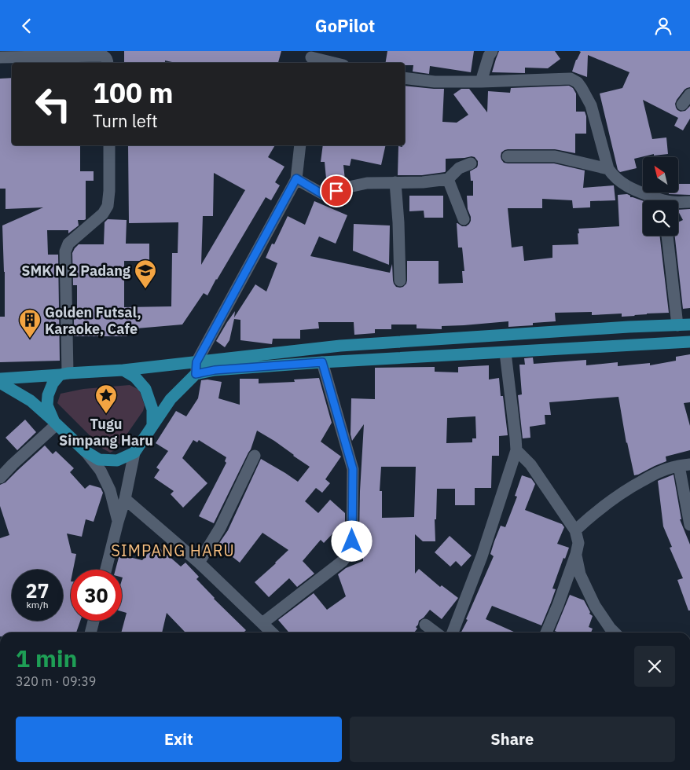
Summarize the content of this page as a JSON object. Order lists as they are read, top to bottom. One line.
{"districts":["SIMPANG HARU"],"places":{"school or university":["SMK N 2 Padang"],"building":["Golden Futsal, Karaoke, Cafe"],"place":["Tugu Simpang Haru"]},"north":"top left","page":{"header":"GoPilot","turn":["100 m","Turn left"],"speed":"27 km/h","limit":"30","heading":["1 min","320 m · 09:39"],"buttons":["Exit","Share"]}}
